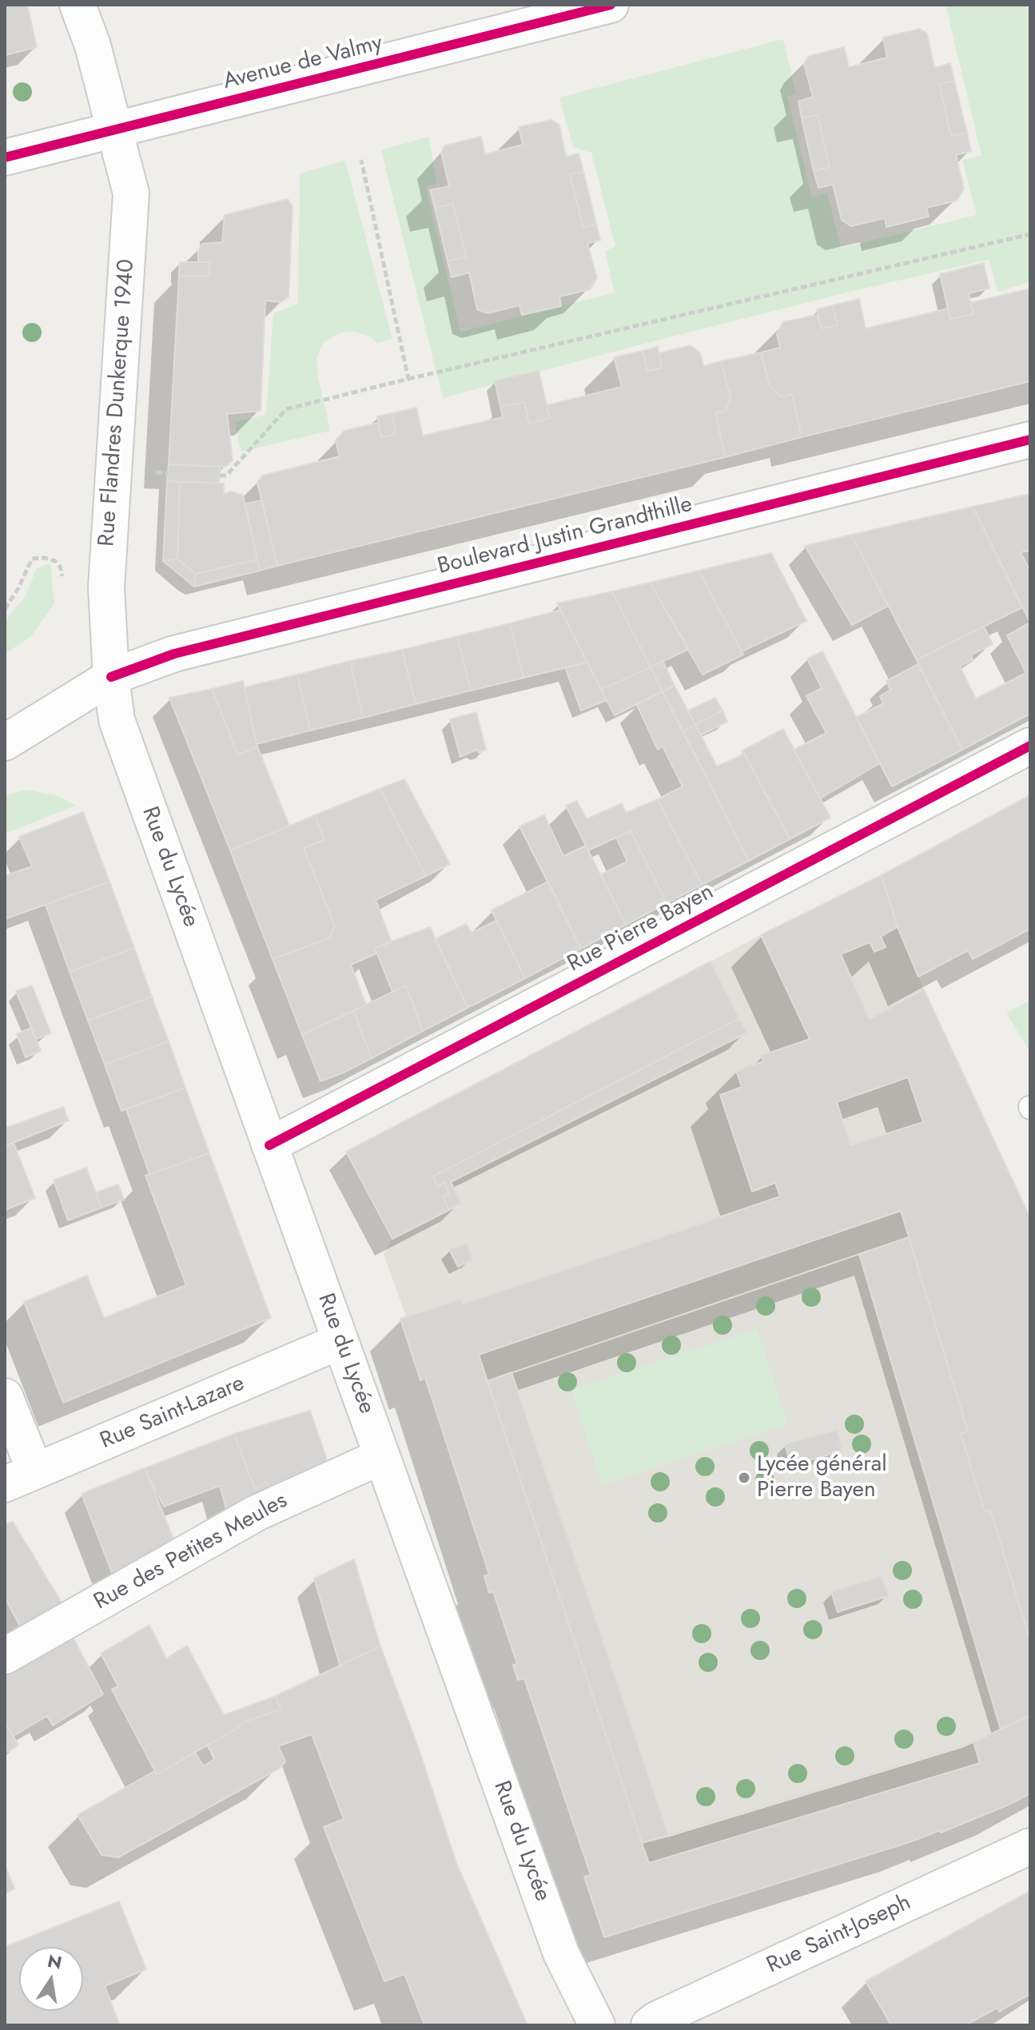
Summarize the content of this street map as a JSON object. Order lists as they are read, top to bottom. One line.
{"streets":{"street":["Avenue de Valmy","Rue Flandres Dunkerque 1940","Boulevard Justin Grandthille","Rue du Lycée","Rue Pierre Bayen","Rue Saint-Lazare","Rue des Petites Meules","Rue Saint-Joseph"]},"crossings":[["Avenue de Valmy","Rue Flandres Dunkerque 1940"],["Rue Flandres Dunkerque 1940","Boulevard Justin Grandthille"],["Rue Flandres Dunkerque 1940","Rue du Lycée"],["Boulevard Justin Grandthille","Rue du Lycée"],["Rue du Lycée","Rue Pierre Bayen"],["Rue du Lycée","Rue Saint-Lazare"],["Rue du Lycée","Rue des Petites Meules"]],"places":["Lycée général Pierre Bayen"],"north":"top"}
